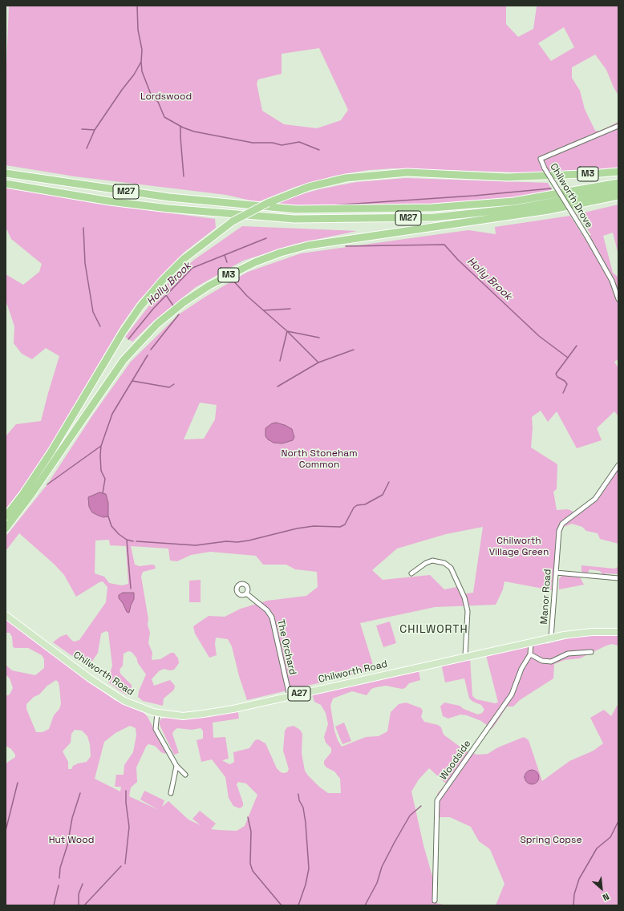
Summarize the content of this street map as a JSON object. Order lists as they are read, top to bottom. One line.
{"streets":{"highway":["M3","M27"],"main road":["Chilworth Road","A27"],"street":["Chilworth Drove","Manor Road","The Orchard","Woodside"]},"crossings":[["Manor Road","Chilworth Road"],["The Orchard","Chilworth Road"],["Chilworth Road","Woodside"]],"districts":["CHILWORTH"],"water":["Holly Brook"],"parks":["Lordswood","North Stoneham Common","Chilworth Village Green","Hut Wood","Spring Copse"],"north":"bottom right"}
